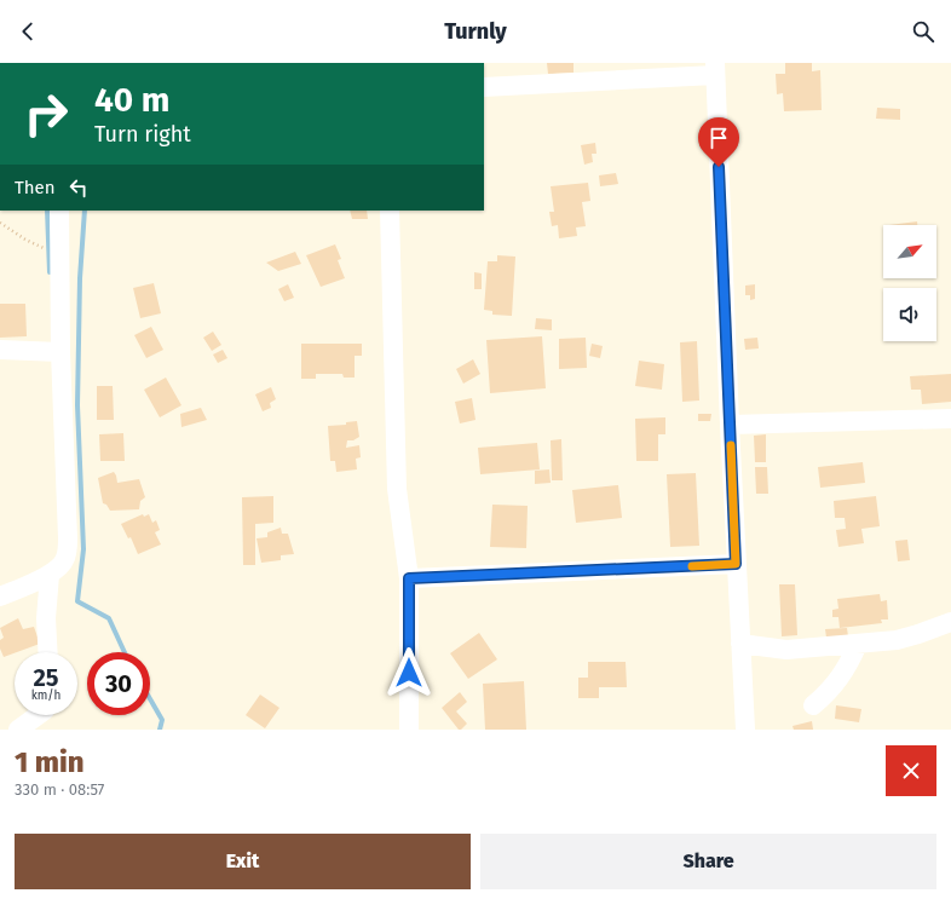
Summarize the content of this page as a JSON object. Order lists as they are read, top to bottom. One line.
{"north":"top right","page":{"header":"Turnly","turn":["40 m","Turn right"],"then":"Then","speed":"25 km/h","limit":"30","heading":["1 min","330 m · 08:57"],"buttons":["Exit","Share"]}}
